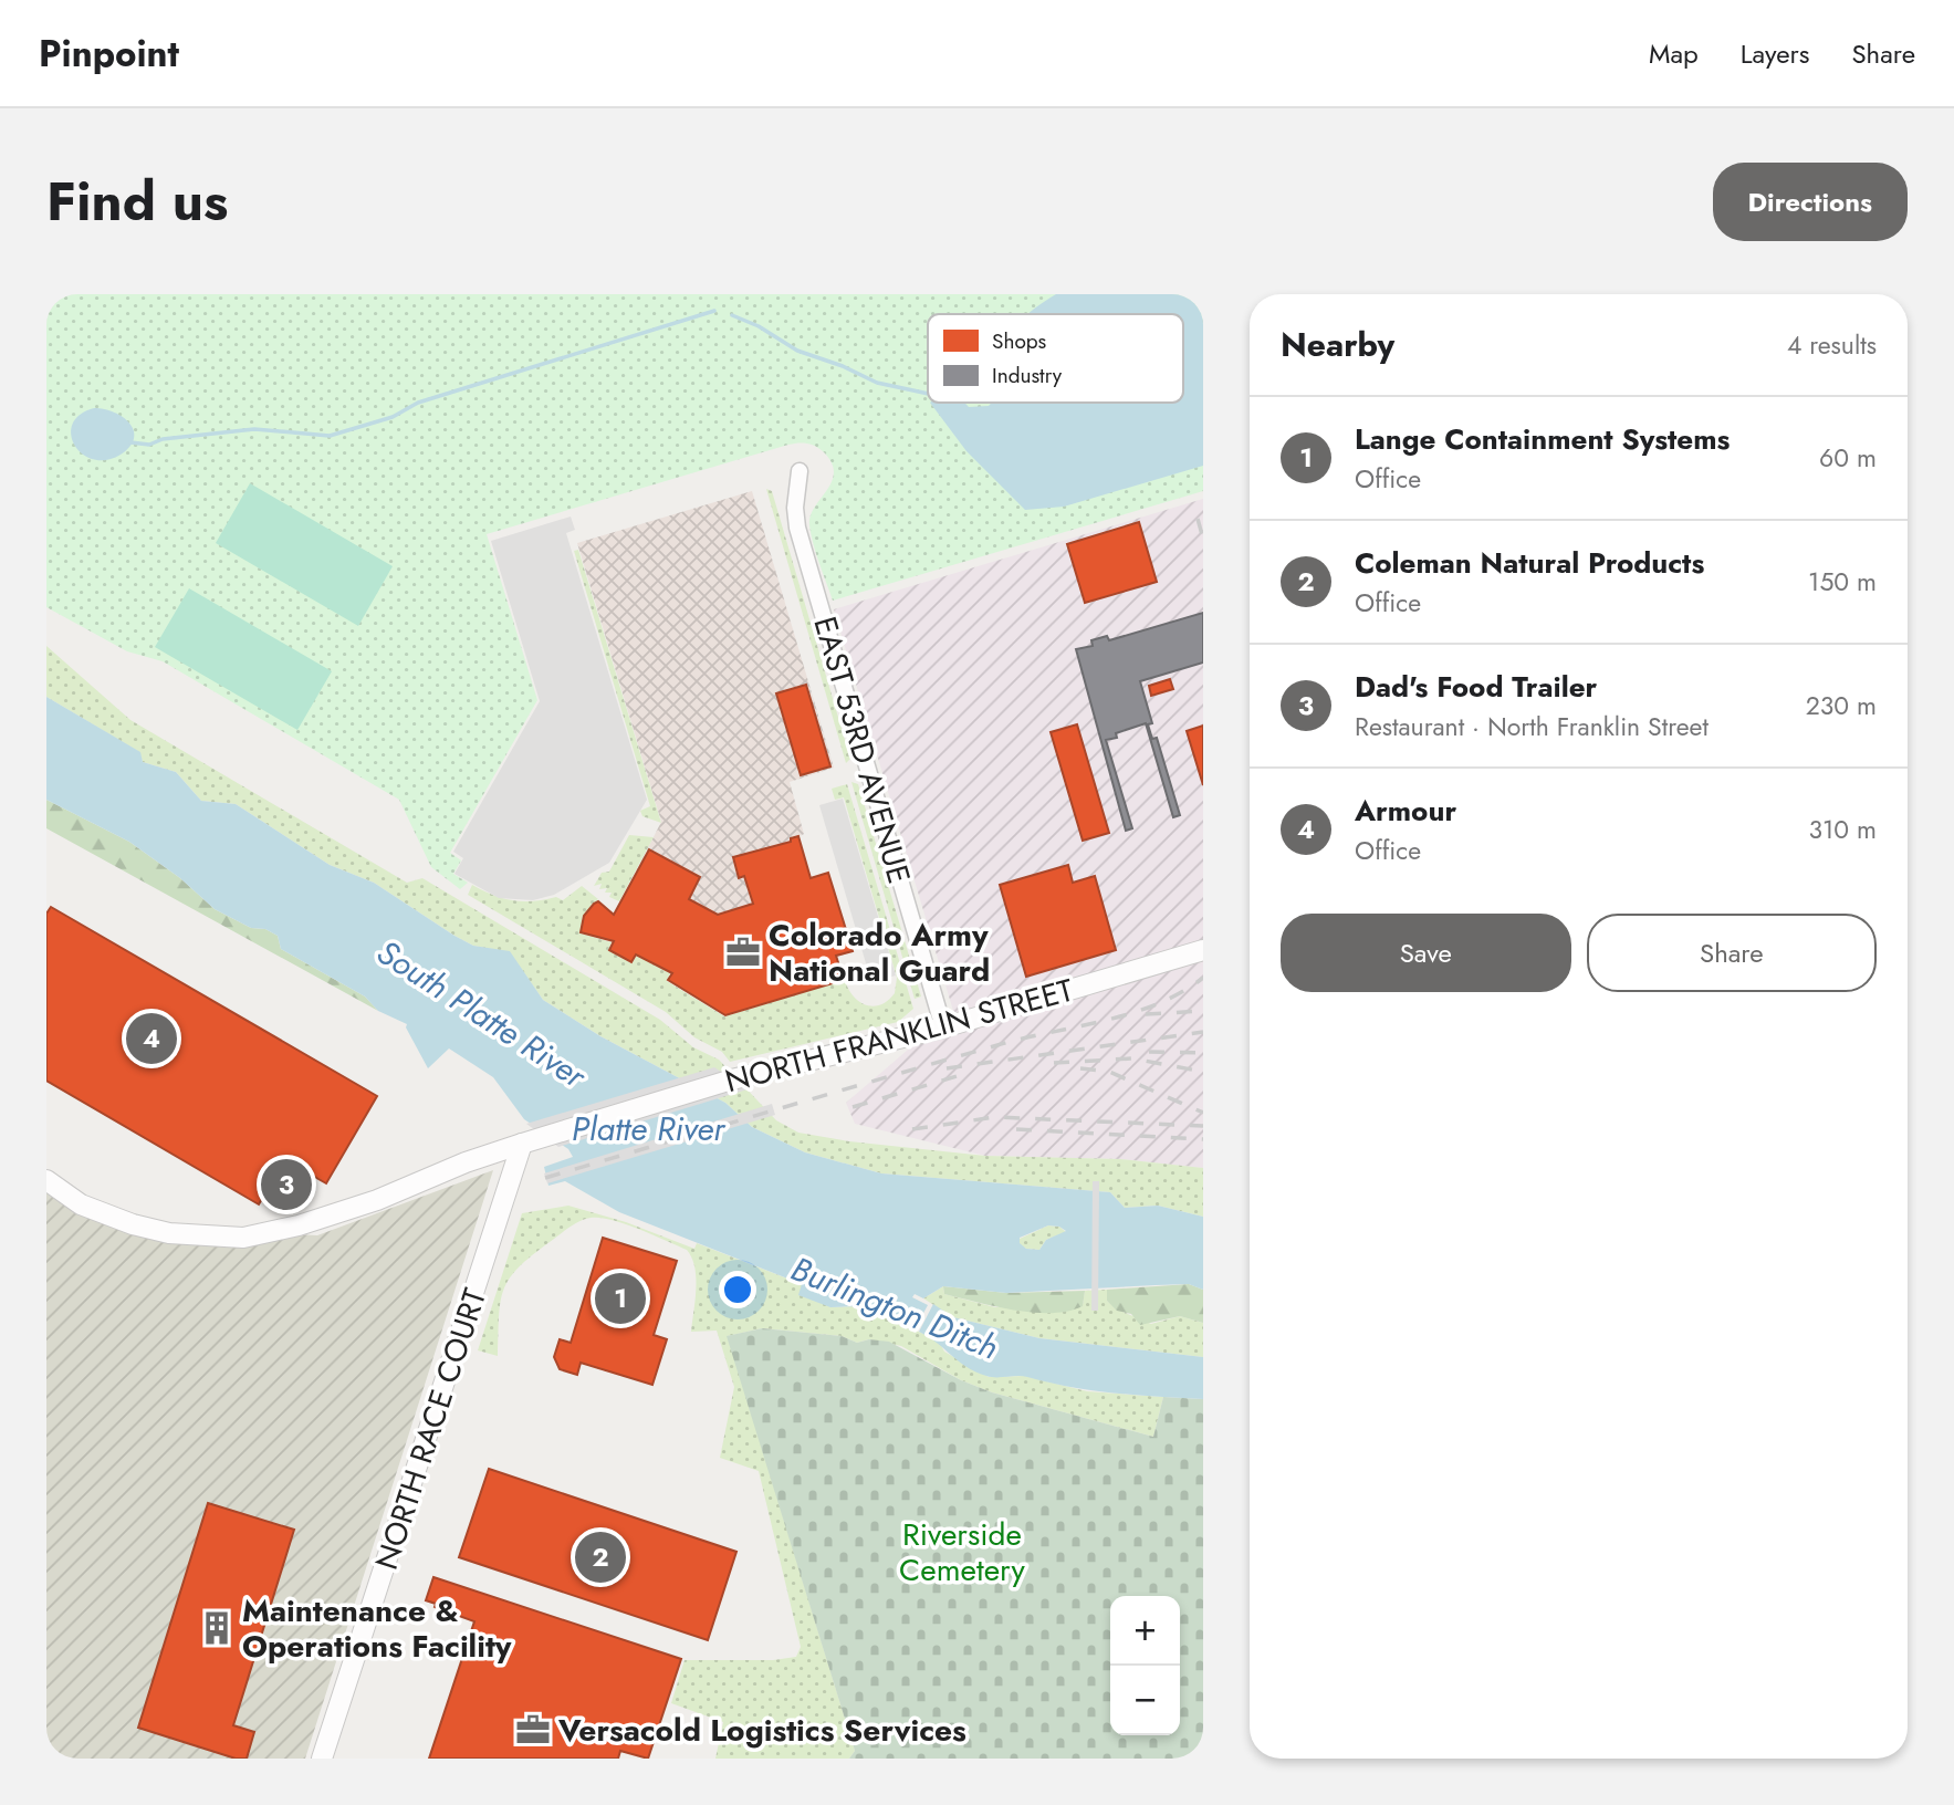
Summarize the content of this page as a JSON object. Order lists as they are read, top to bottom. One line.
{"streets":{"street":["EAST 53RD AVENUE","NORTH FRANKLIN STREET","NORTH RACE COURT"]},"crossings":[["EAST 53RD AVENUE","NORTH FRANKLIN STREET"],["NORTH FRANKLIN STREET","NORTH RACE COURT"]],"water":["South Platte River","Platte River","Burlington Ditch"],"parks":["Riverside Cemetery"],"places":{"office":["Colorado Army National Guard","Versacold Logistics Services"],"building":["Maintenance & Operations Facility"]},"legend":["Shops","Industry"],"page":{"header":"Pinpoint","nav":["Map","Layers","Share"],"title":"Find us","buttons":["Directions",["Save","Share"]],"heading":["Nearby","4 results"],"list":[{"mark":"1","name":"Lange Containment Systems","note":"Office","value":"60 m"},{"mark":"2","name":"Coleman Natural Products","note":"Office","value":"150 m"},{"mark":"3","name":"Dad's Food Trailer","note":"Restaurant · North Franklin Street","value":"230 m"},{"mark":"4","name":"Armour","note":"Office","value":"310 m"}],"pins":["4","3","1","2"],"map_buttons":["+","−"]}}
